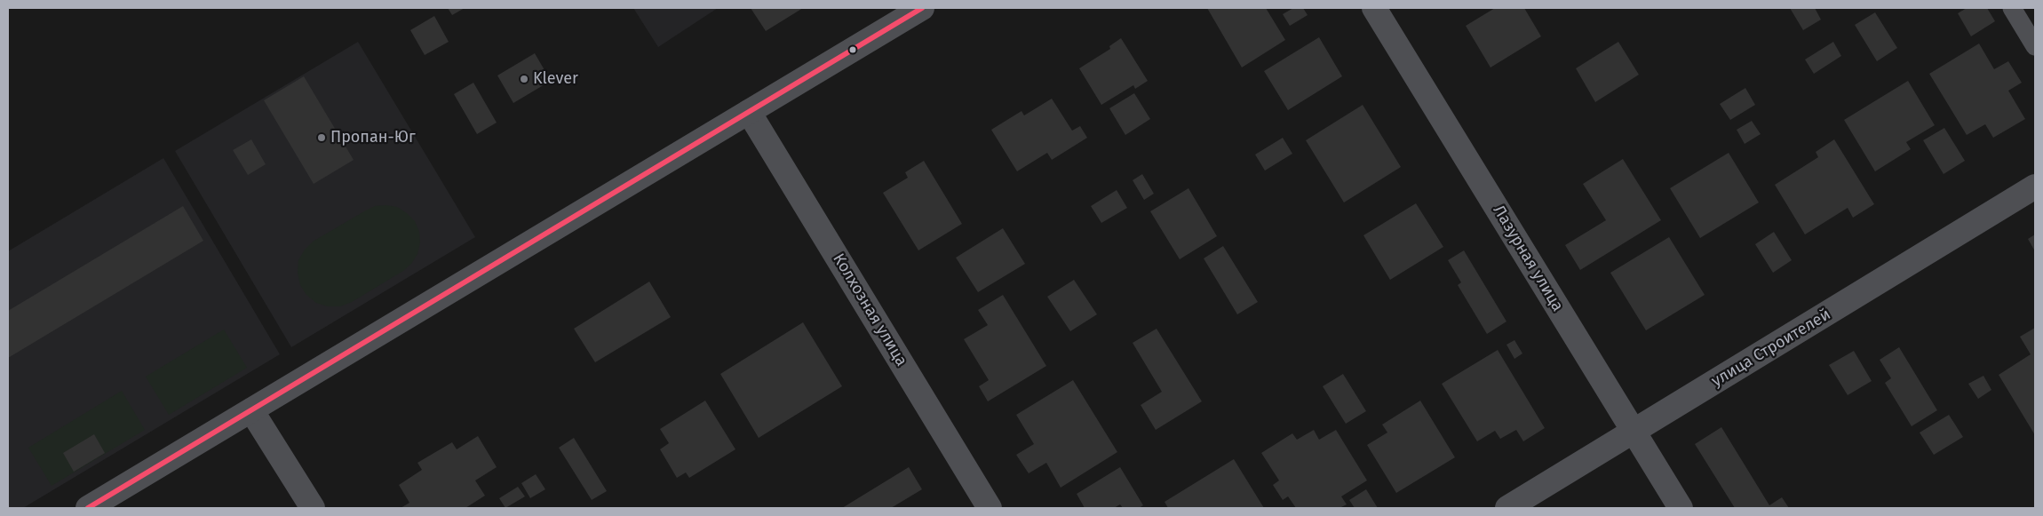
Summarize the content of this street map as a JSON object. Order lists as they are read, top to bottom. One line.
{"streets":{"street":["Лазурная улица","Колхозная улица","улица Строителей"]},"crossings":[["Лазурная улица","улица Строителей"]],"places":["Klever","Пропан-Юг"]}
